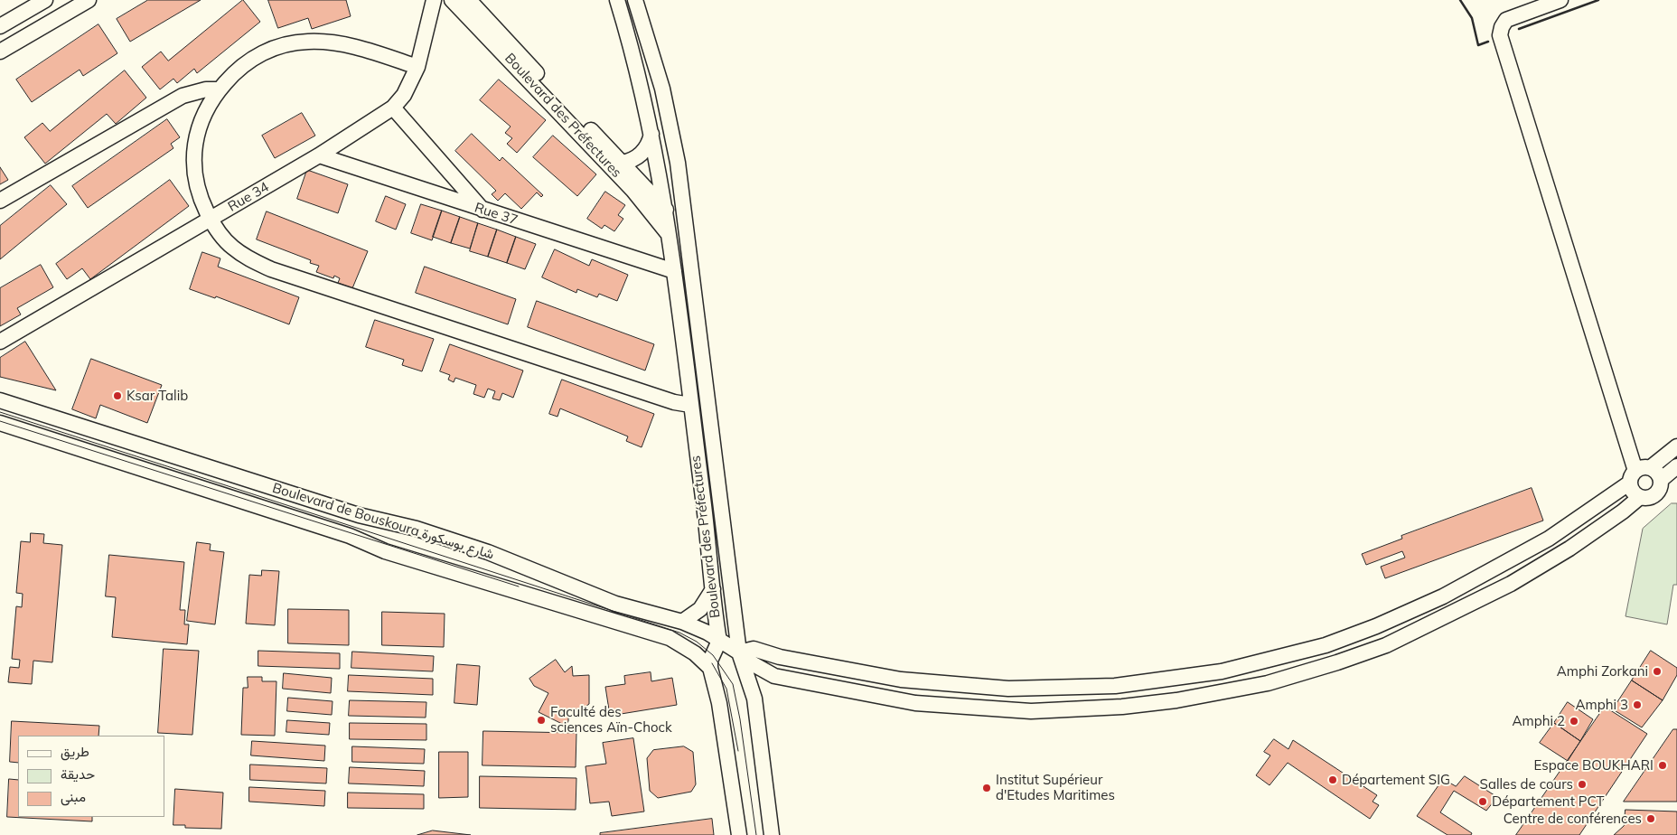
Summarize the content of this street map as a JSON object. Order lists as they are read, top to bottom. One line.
{"streets":{"street":["Boulevard des Préfectures","Rue 34","Rue 37","Boulevard de Bouskoura شارع بوسكورة"]},"crossings":[["Boulevard des Préfectures","Rue 37"],["Boulevard des Préfectures","Boulevard de Bouskoura شارع بوسكورة"],["Rue 34","Rue 37"]],"places":["Ksar Talib","Amphi Zorkani","Amphi 3","Faculté des sciences Aïn-Chock","Amphi 2","Espace BOUKHARI","Département SIG","Salles de cours","Institut Supérieur d'Etudes Maritimes","Département PCT","Centre de conférences"],"legend":["طريق","حديقة","مبنى"]}
